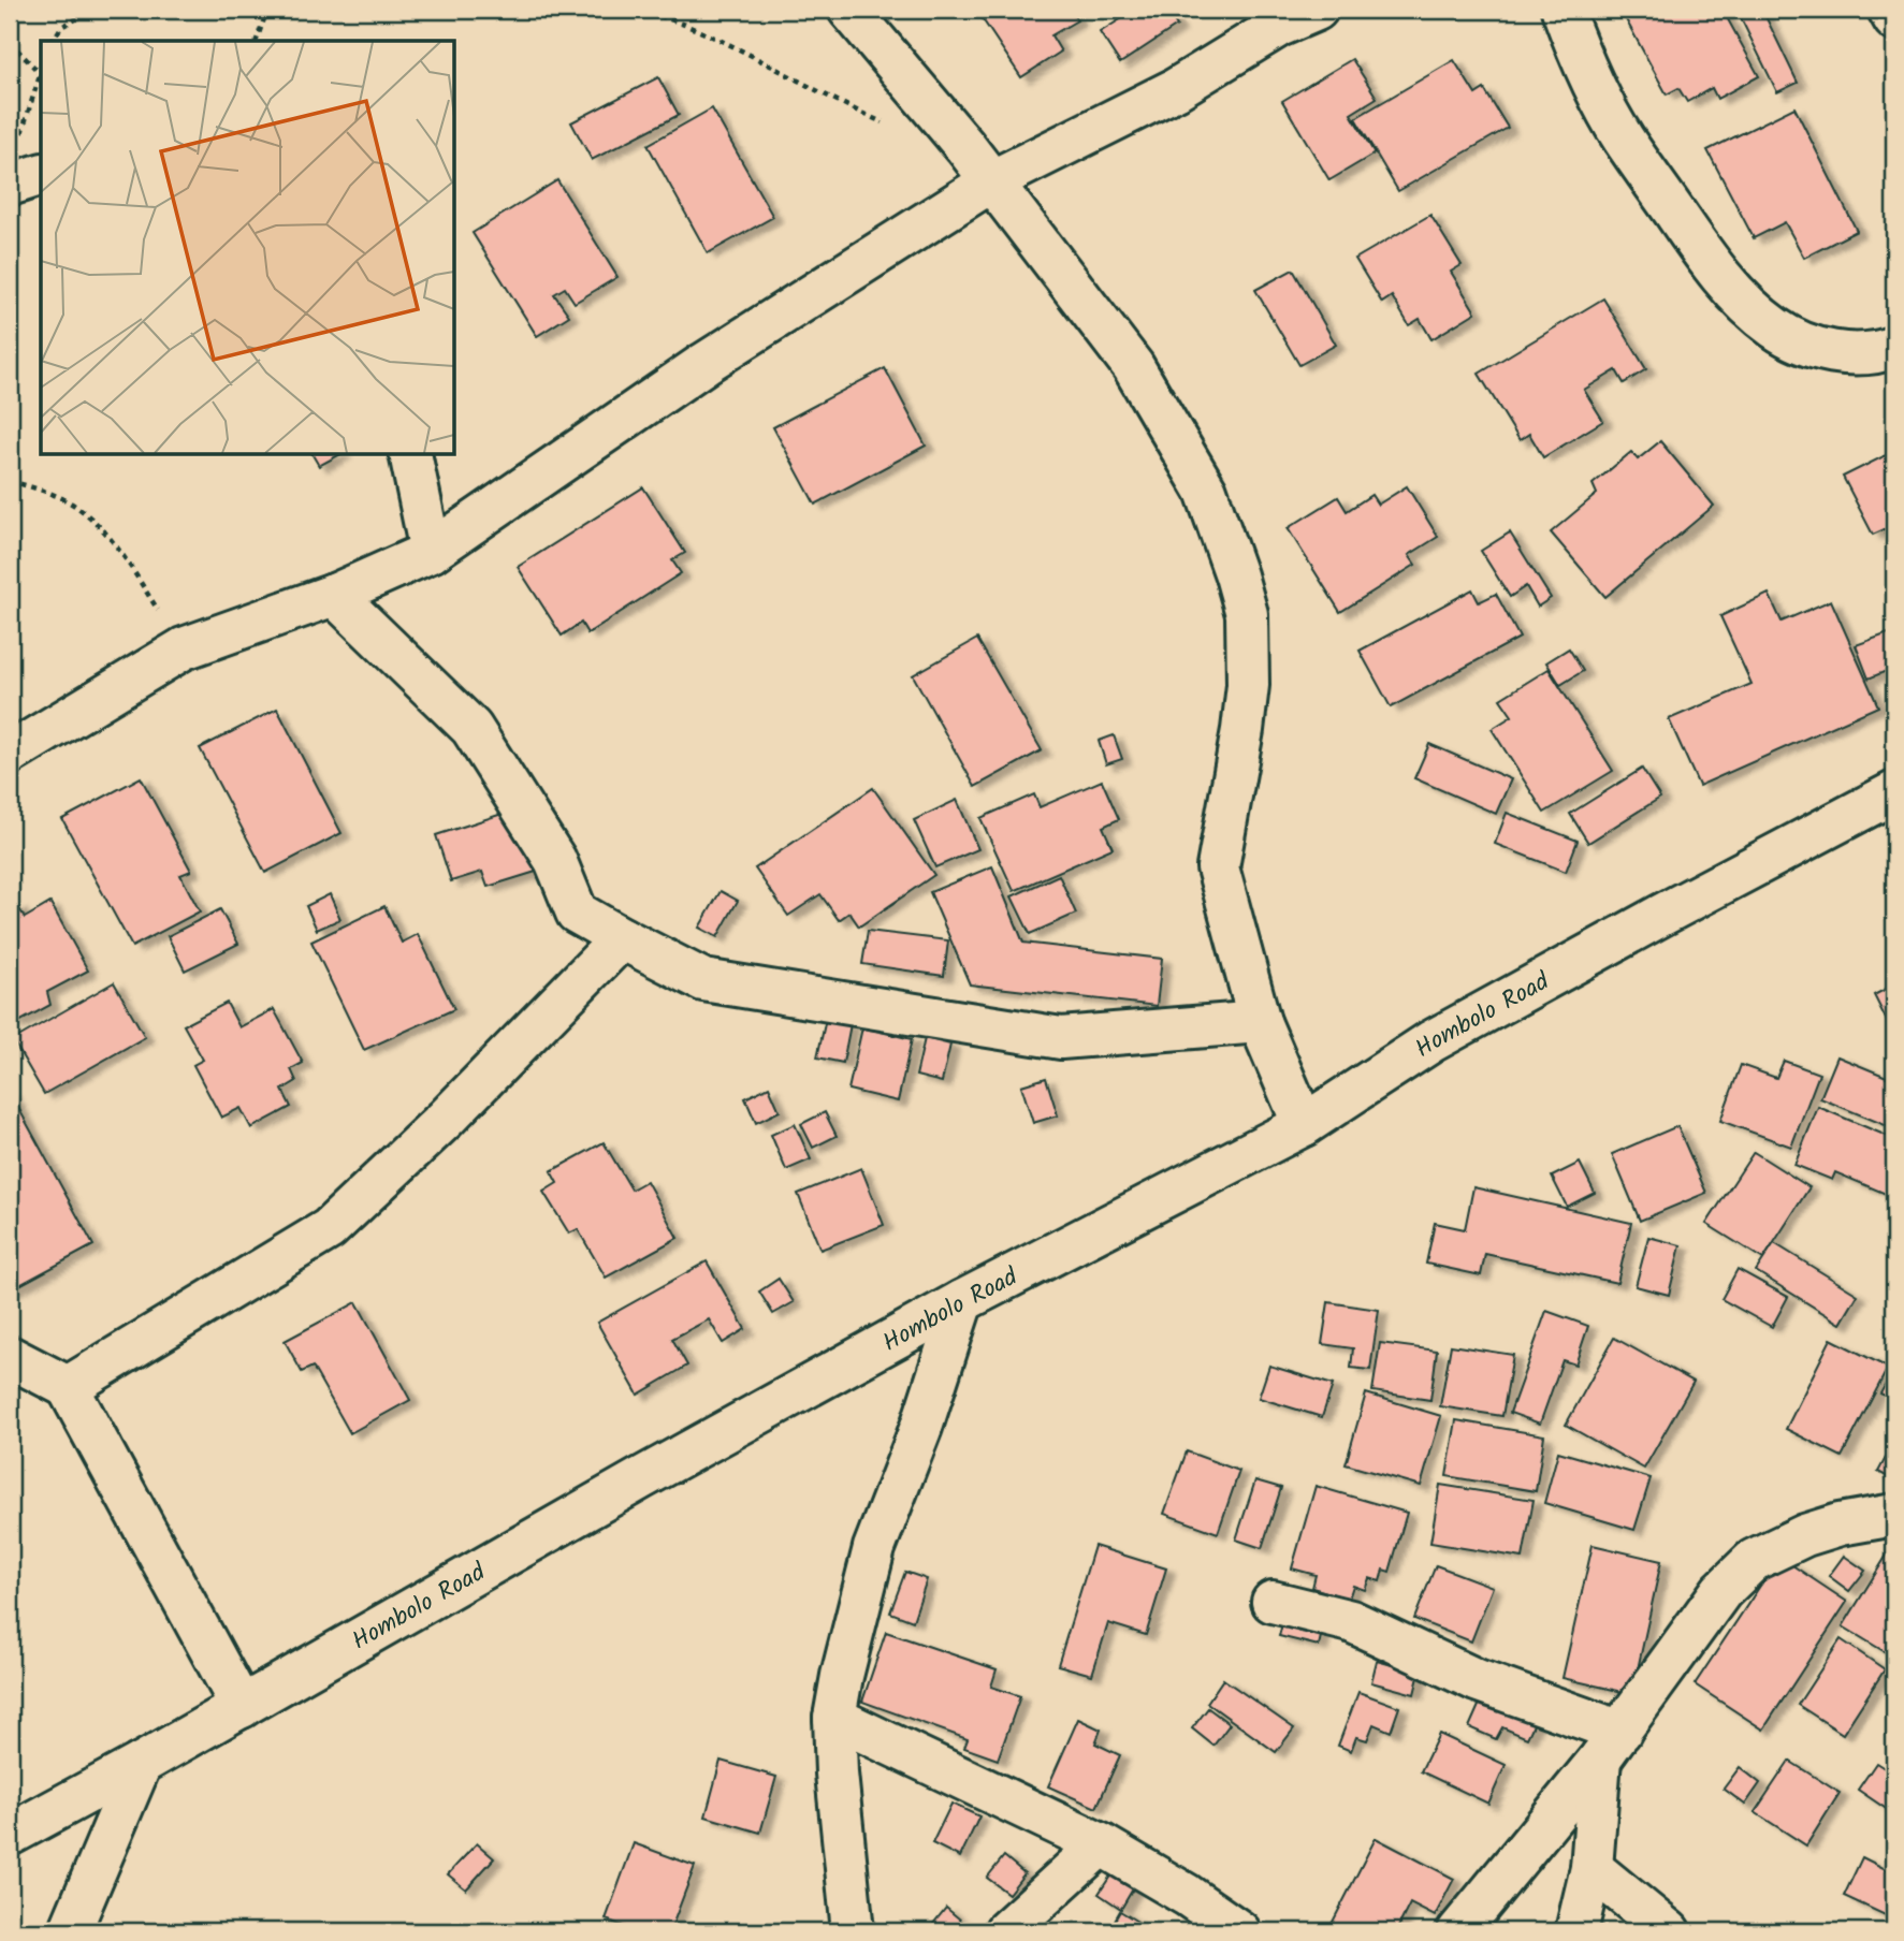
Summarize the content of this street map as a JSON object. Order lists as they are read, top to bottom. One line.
{"streets":{"street":["Hombolo Road"]}}
